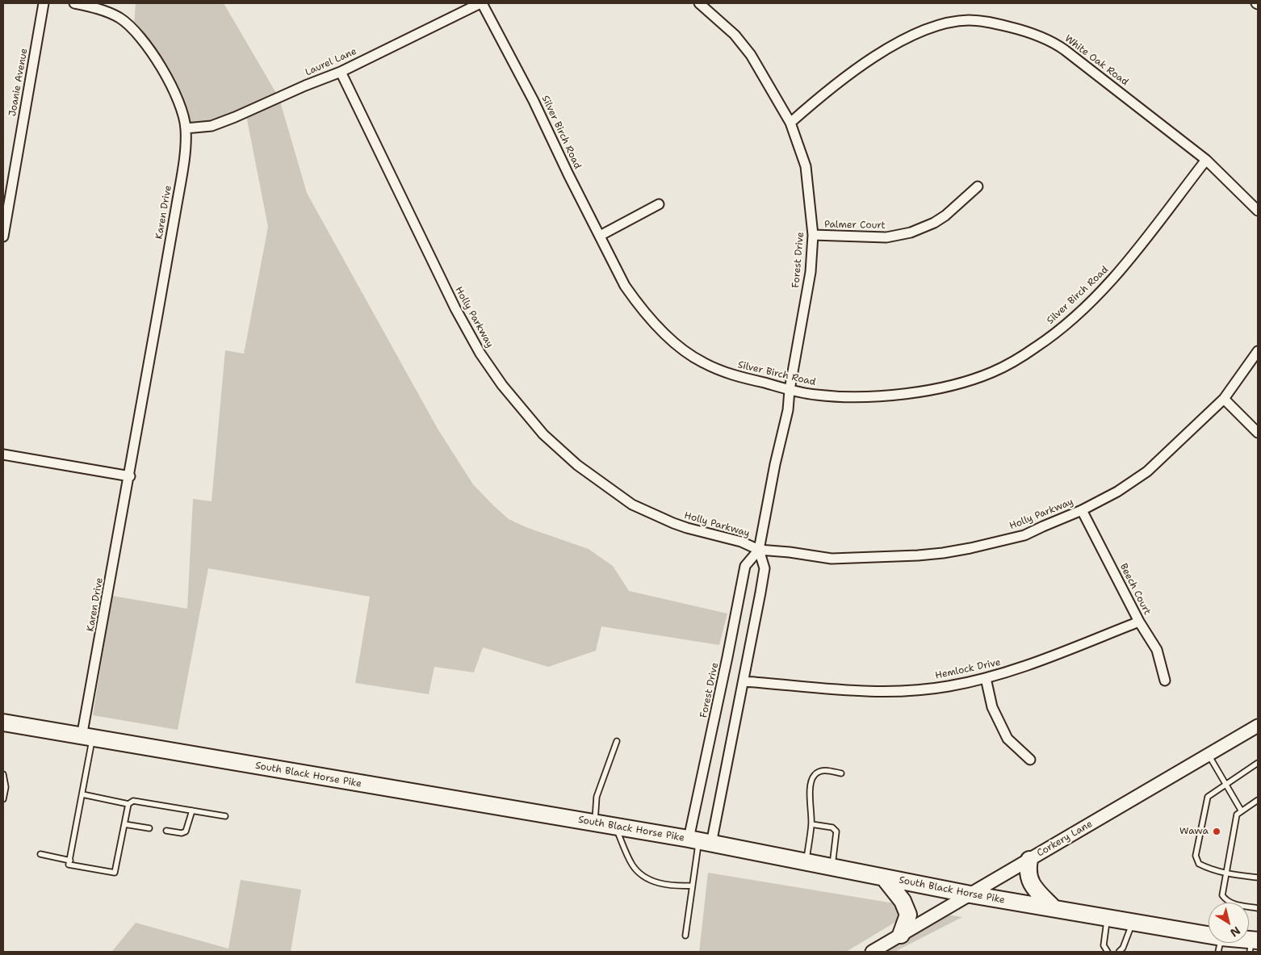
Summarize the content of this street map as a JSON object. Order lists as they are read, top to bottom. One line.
{"streets":{"highway":["South Black Horse Pike"],"street":["White Oak Road","Laurel Lane","Joanie Avenue","Silver Birch Road","Karen Drive","Palmer Court","Forest Drive","Holly Parkway","Beech Court","Hemlock Drive","Corkery Lane"]},"crossings":[["White Oak Road","Silver Birch Road"],["White Oak Road","Forest Drive"],["Laurel Lane","Silver Birch Road"],["Laurel Lane","Karen Drive"],["Laurel Lane","Holly Parkway"],["Silver Birch Road","Forest Drive"],["Karen Drive","South Black Horse Pike"],["Palmer Court","Forest Drive"],["Forest Drive","Holly Parkway"],["Forest Drive","Hemlock Drive"],["Forest Drive","South Black Horse Pike"],["Holly Parkway","Beech Court"],["Beech Court","Hemlock Drive"],["South Black Horse Pike","Corkery Lane"]],"places":["Wawa"],"north":"bottom right"}
